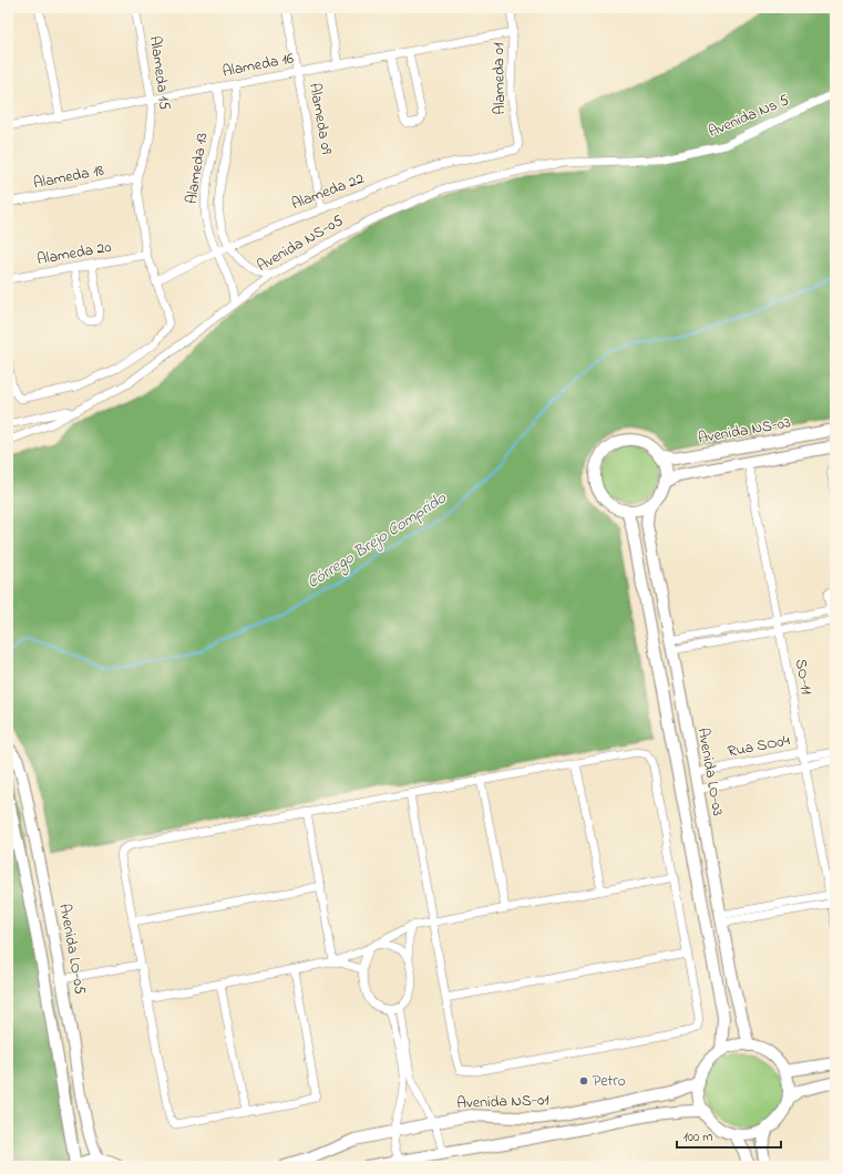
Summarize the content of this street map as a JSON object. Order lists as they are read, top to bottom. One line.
{"streets":{"street":["Alameda 16","Alameda 15","Alameda 01","Avenida Ns 5","Alameda 09","Alameda 13","Alameda 18","Alameda 22","Avenida NS-05","Alameda 20","Avenida NS-03","SO-11","Rua SO04","Avenida LO-03","Avenida LO-05","Avenida NS-01"]},"crossings":[["Alameda 16","Alameda 15"],["Alameda 16","Alameda 01"],["Alameda 16","Alameda 09"],["Alameda 16","Alameda 13"],["Alameda 15","Alameda 18"],["Alameda 15","Alameda 22"],["Alameda 15","Alameda 20"],["Alameda 01","Alameda 22"],["Avenida Ns 5","Avenida NS-05"],["Alameda 09","Alameda 22"],["Alameda 13","Alameda 22"],["Alameda 13","Avenida NS-05"],["Avenida NS-03","SO-11"],["Avenida NS-03","Avenida LO-03"],["SO-11","Rua SO04"],["Rua SO04","Avenida LO-03"],["Avenida LO-03","Avenida NS-01"]],"water":["Córrego Brejo Comprido"],"places":["Petro"],"scale_bar":"100 m"}
